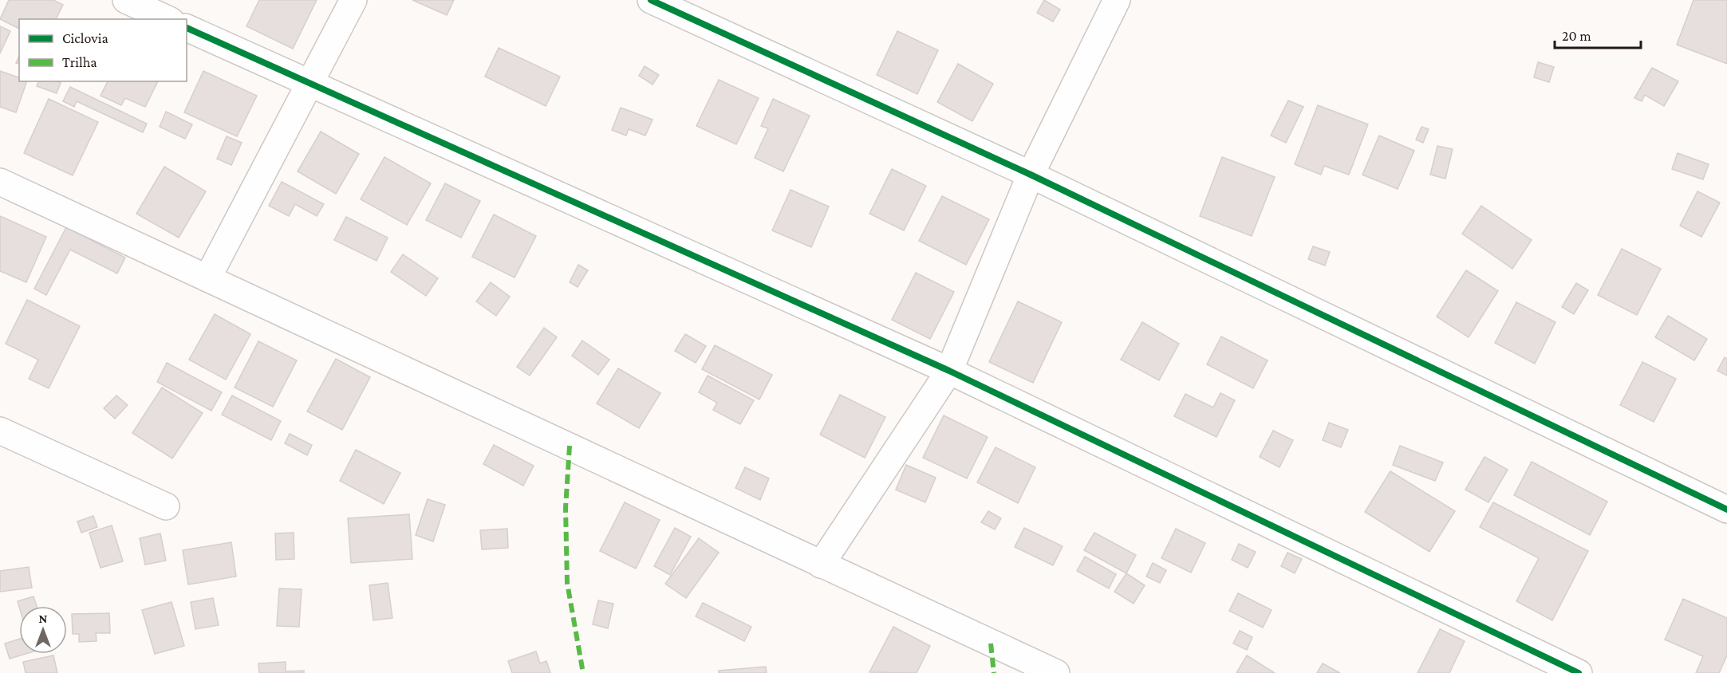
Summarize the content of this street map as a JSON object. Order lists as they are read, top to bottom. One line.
{"legend":["Ciclovia","Trilha"],"scale_bar":"20 m","north":"top"}
